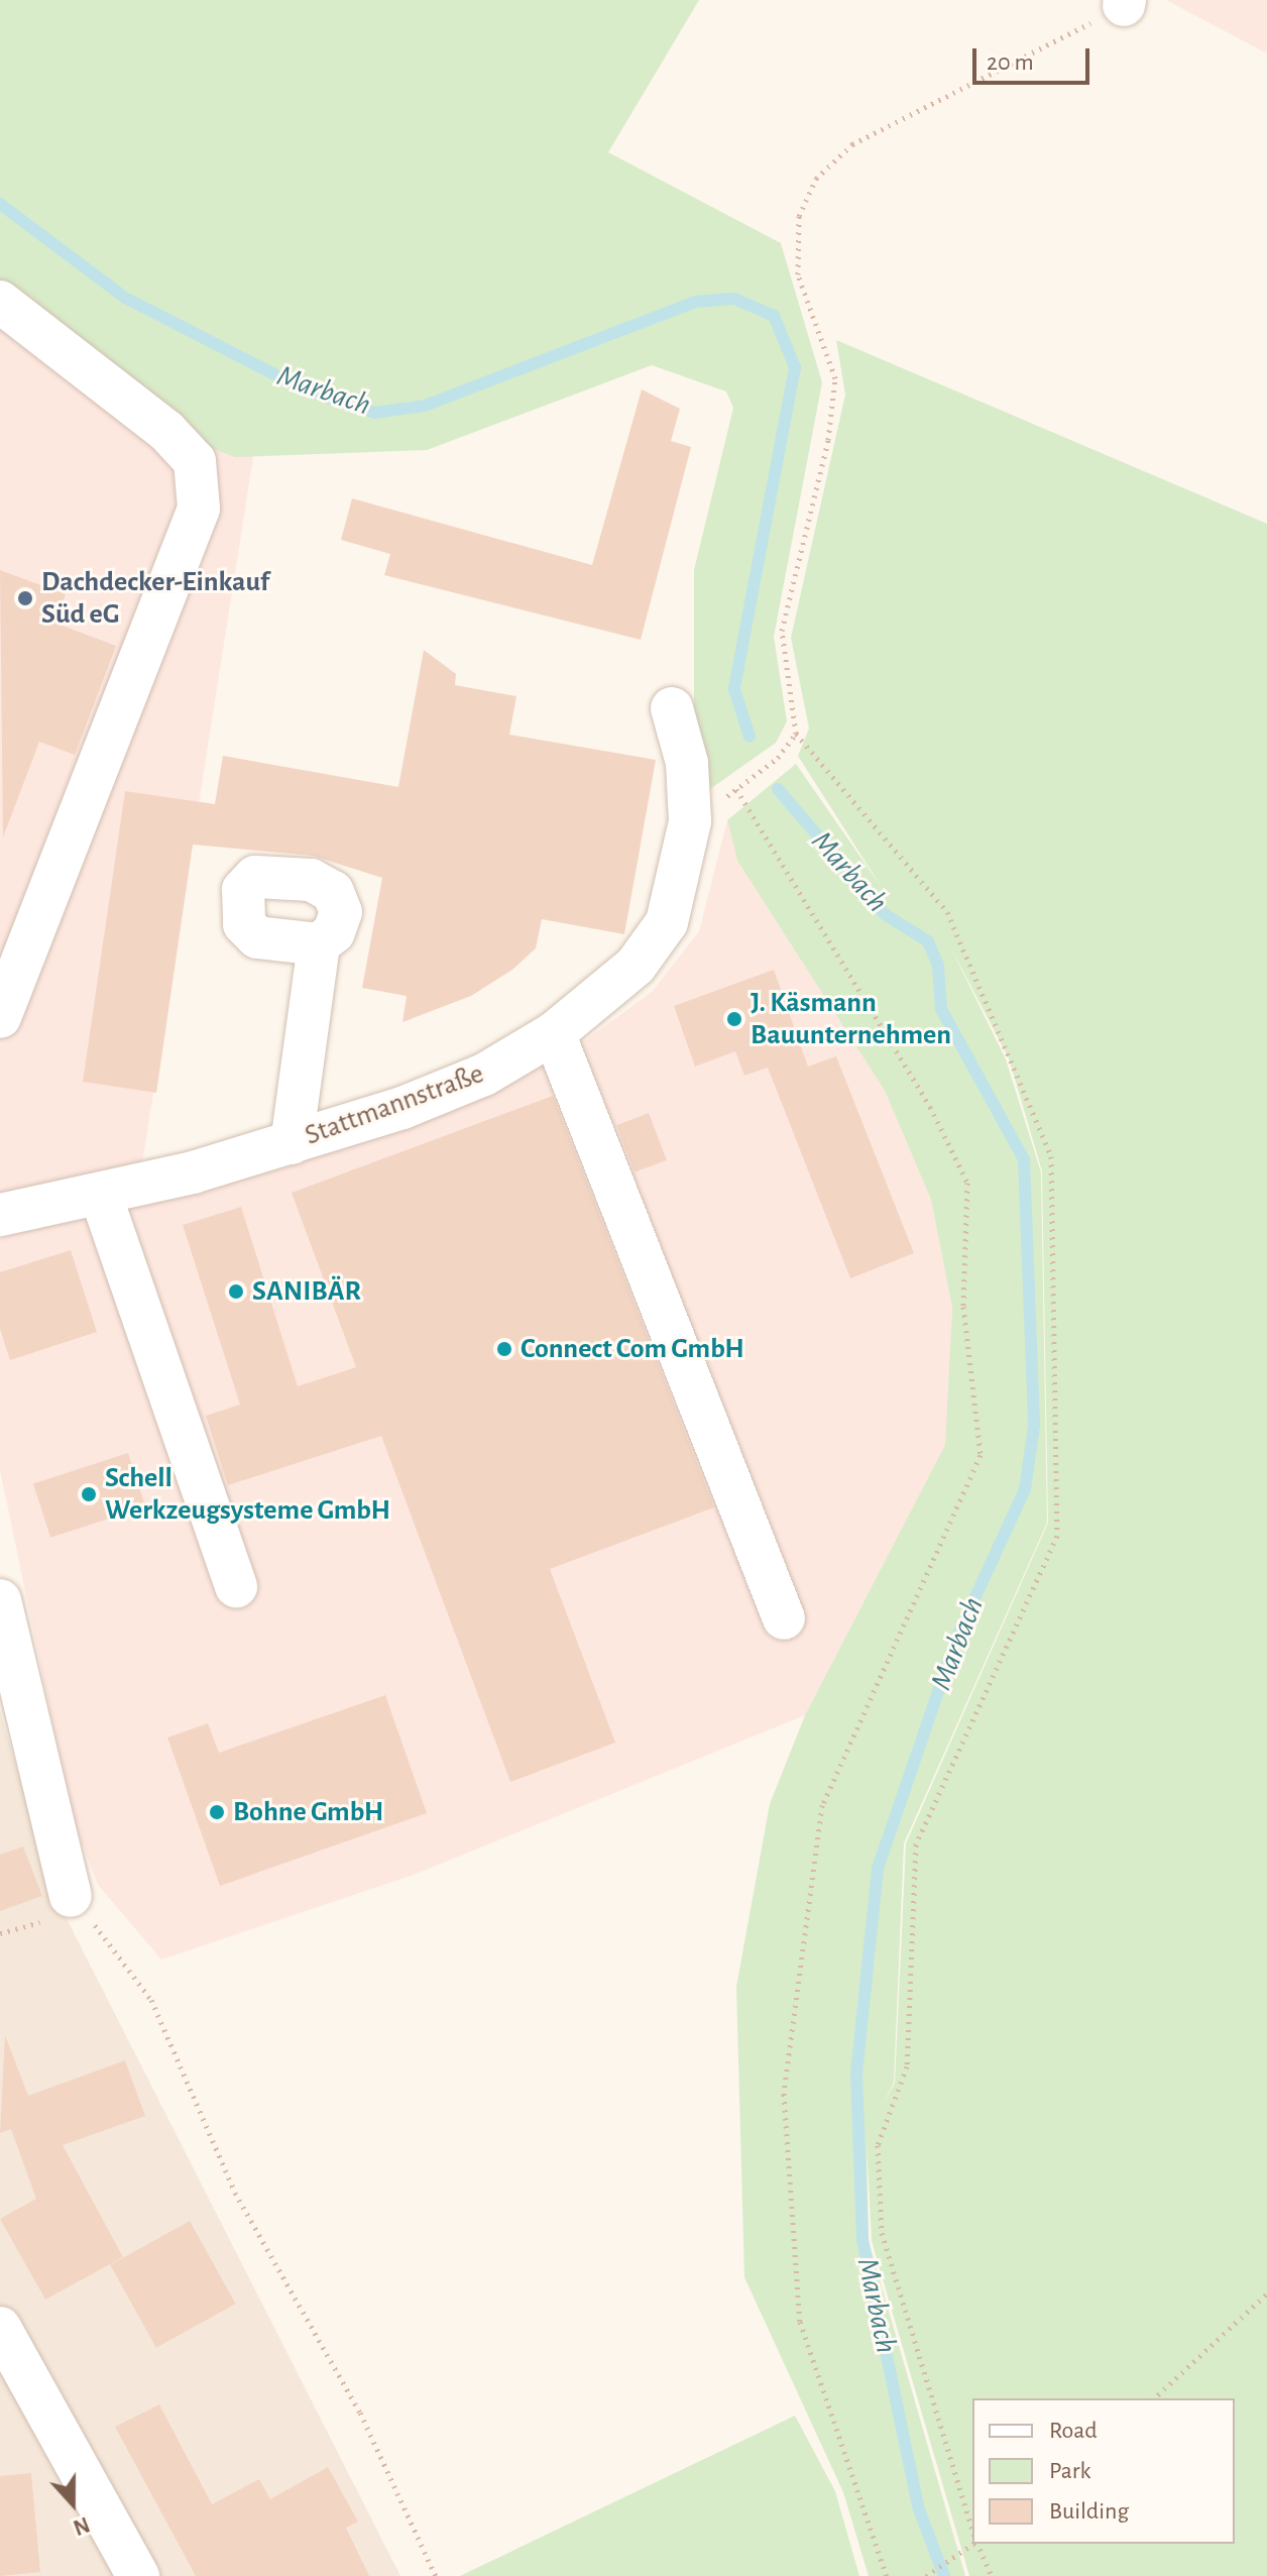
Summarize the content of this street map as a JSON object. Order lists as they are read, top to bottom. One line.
{"streets":{"street":["Stattmannstraße"]},"water":["Marbach"],"places":["Dachdecker-Einkauf Süd eG","J. Käsmann Bauunternehmen","SANIBÄR","Connect Com GmbH","Schell Werkzeugsysteme GmbH","Bohne GmbH"],"legend":["Road","Park","Building"],"scale_bar":"20 m","north":"bottom"}
